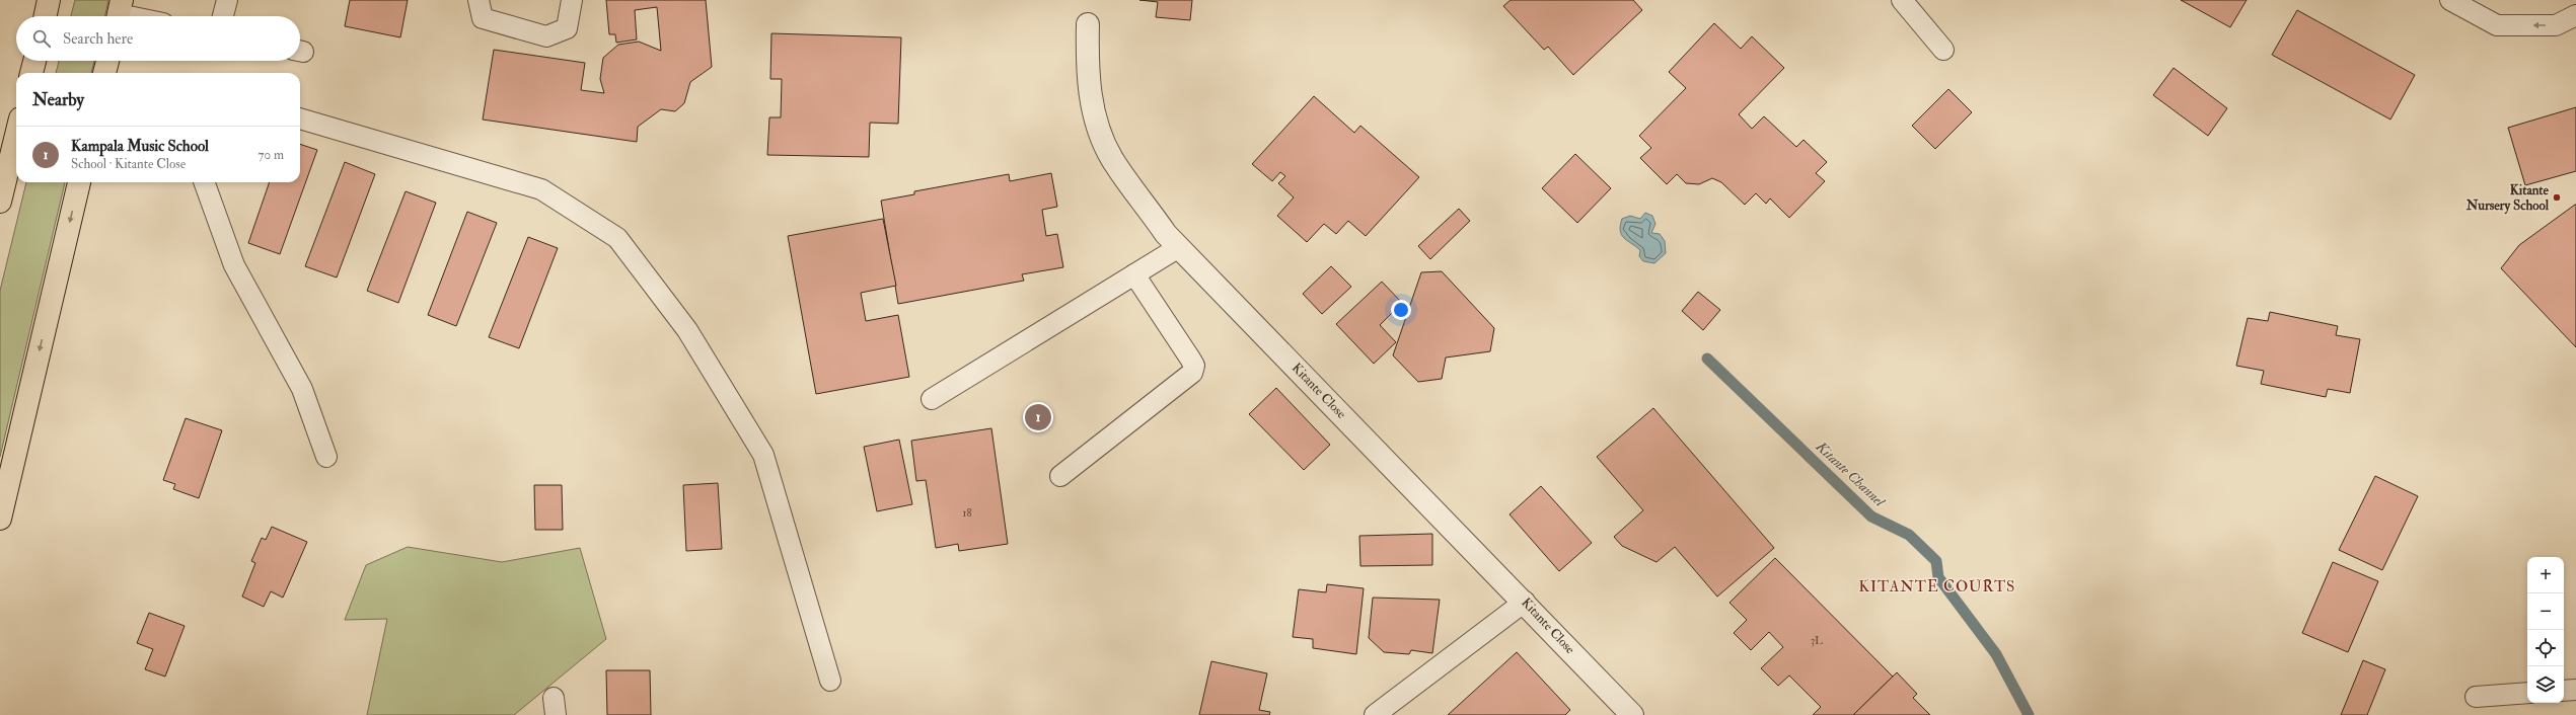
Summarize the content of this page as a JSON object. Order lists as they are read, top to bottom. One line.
{"streets":{"street":["Kitante Close"]},"districts":["KITANTE COURTS"],"water":["Kitante Channel"],"places":["Kitante Nursery School"],"house_numbers":["18","3L"],"page":{"search":"Search here","heading":"Nearby","list":[{"mark":"1","name":"Kampala Music School","note":"School · Kitante Close","value":"70 m"}],"pins":"1","map_buttons":["+","−"]}}
